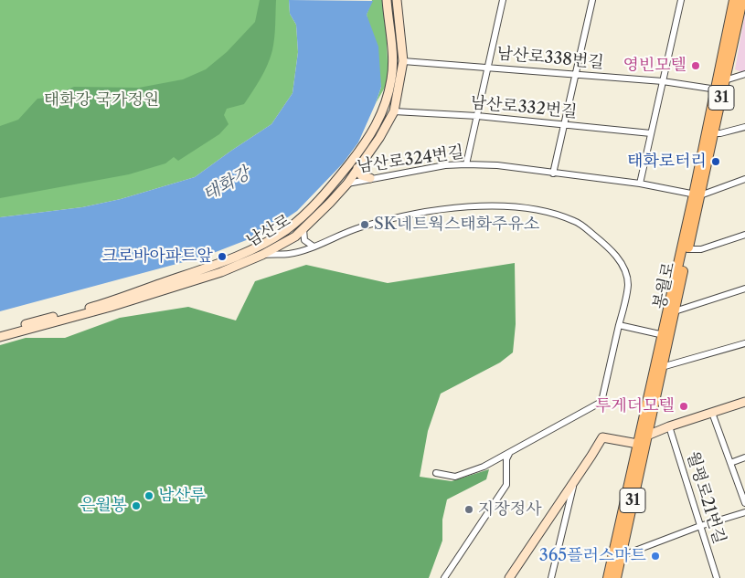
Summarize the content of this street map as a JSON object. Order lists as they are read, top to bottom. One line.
{"streets":{"main road":["31","남산로","봉월로"],"street":["남산로338번길","남산로332번길","남산로324번길","월평로21번길"]},"crossings":[["남산로338번길","31"],["남산로338번길","남산로"],["남산로332번길","남산로"],["남산로324번길","남산로"],["남산로324번길","봉월로"]],"water":["태화강"],"parks":["태화강 국가정원"],"places":["영빈모텔","태화로터리","SK네트웍스태화주유소","크로바아파트앞","투게더모텔","남산루","은월봉","지장정사","365플러스마트"]}
